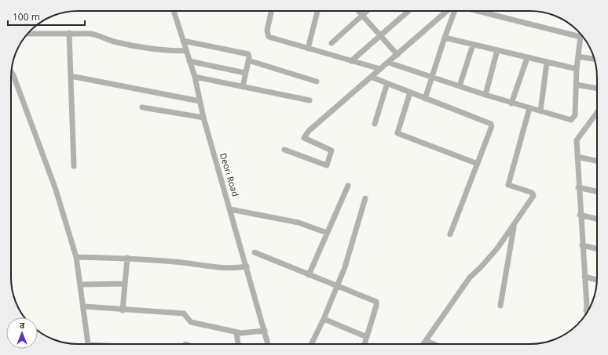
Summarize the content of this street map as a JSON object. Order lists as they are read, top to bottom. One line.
{"streets":{"street":["Deori Road"]},"scale_bar":"100 m","north":"top"}
